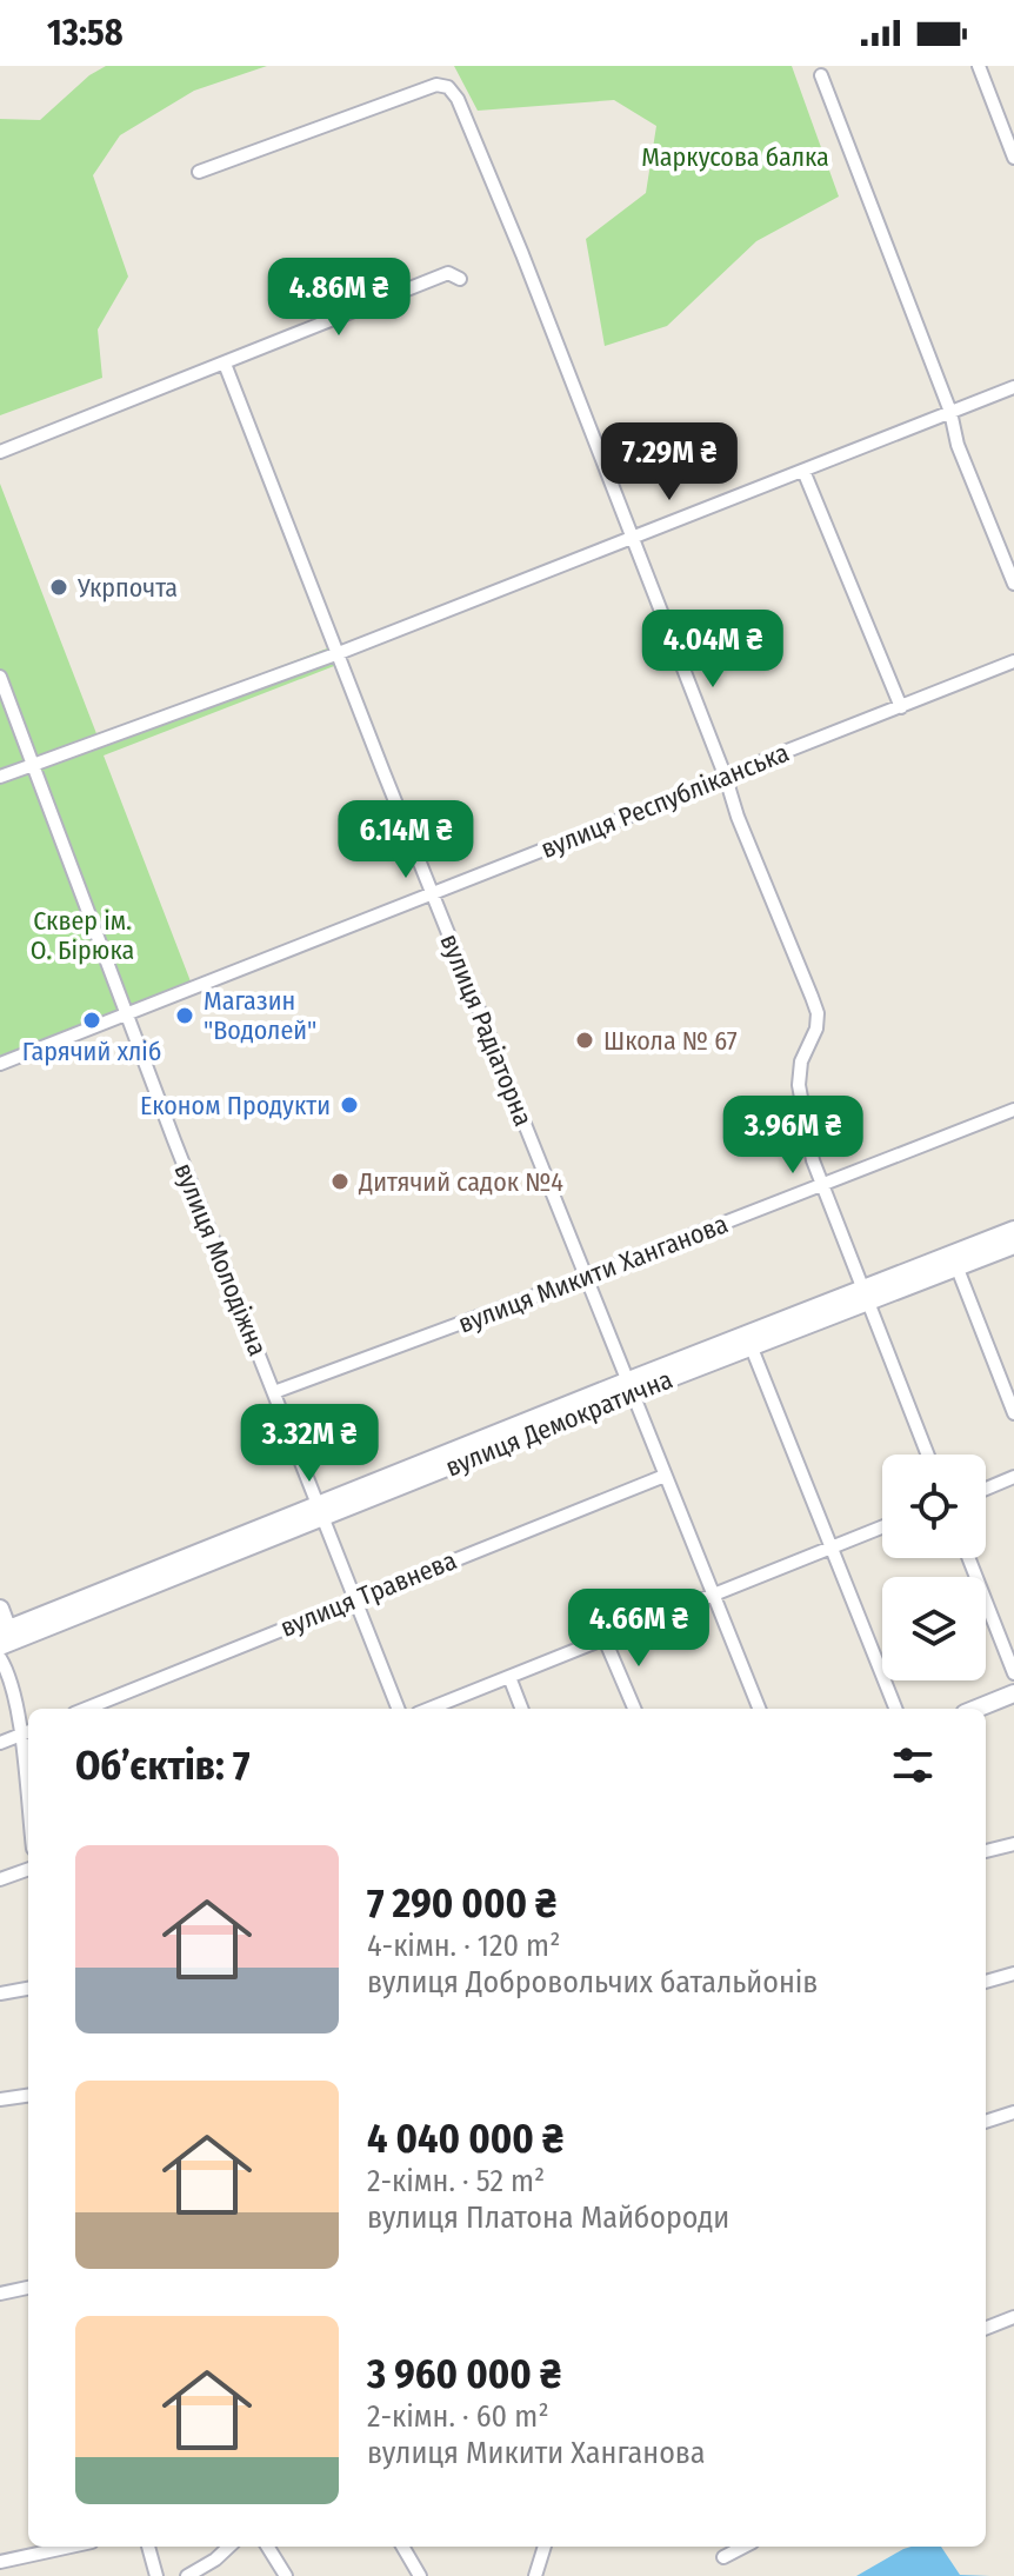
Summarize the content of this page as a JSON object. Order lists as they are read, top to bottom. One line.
{"streets":{"street":["вулиця Республіканська","вулиця Радіаторна","вулиця Молодіжна","вулиця Микити Ханганова","вулиця Демократична","вулиця Травнева"]},"crossings":[["вулиця Республіканська","вулиця Радіаторна"],["вулиця Республіканська","вулиця Молодіжна"],["вулиця Радіаторна","вулиця Микити Ханганова"],["вулиця Радіаторна","вулиця Демократична"],["вулиця Радіаторна","вулиця Травнева"],["вулиця Молодіжна","вулиця Микити Ханганова"],["вулиця Молодіжна","вулиця Демократична"],["вулиця Молодіжна","вулиця Травнева"]],"parks":["Маркусова балка","Сквер ім. О. Бірюка"],"places":["Укрпочта","Магазин \"Водолей\"","Гарячий хліб","Школа № 67","Економ Продукти","Дитячий садок №4"],"page":{"status":"13:58","price":["4.86M ₴","7.29M ₴","4.04M ₴","6.14M ₴","3.96M ₴","3.32M ₴","4.66M ₴"],"heading":"Об’єктів: 7","list":[{"name":"7 290 000 ₴","note":"4-кімн. · 120 m² · вулиця Добровольчих батальйонів"},{"name":"4 040 000 ₴","note":"2-кімн. · 52 m² · вулиця Платона Майбороди"},{"name":"3 960 000 ₴","note":"2-кімн. · 60 m² · вулиця Микити Ханганова"}]}}
